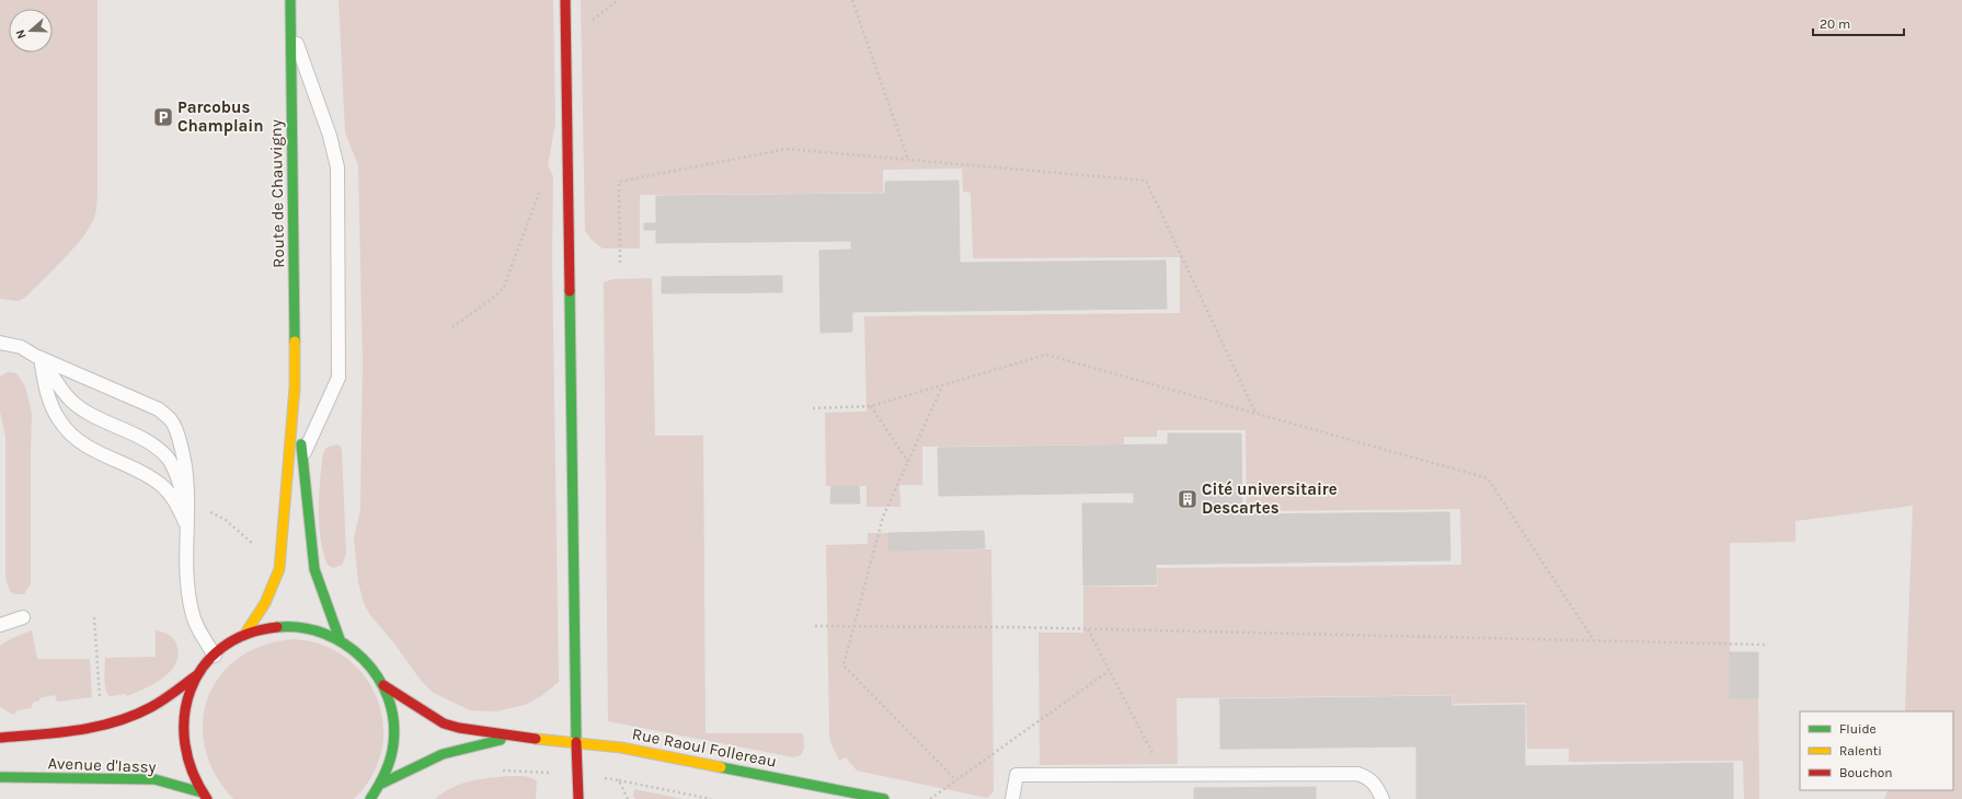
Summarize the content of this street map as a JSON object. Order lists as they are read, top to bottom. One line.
{"streets":{"street":["Route de Chauvigny","Rue Raoul Follereau","Avenue d'Iassy"]},"places":{"parking":["Parcobus Champlain"],"building":["Cité universitaire Descartes"]},"legend":["Fluide","Ralenti","Bouchon"],"scale_bar":"20 m","north":"left"}
